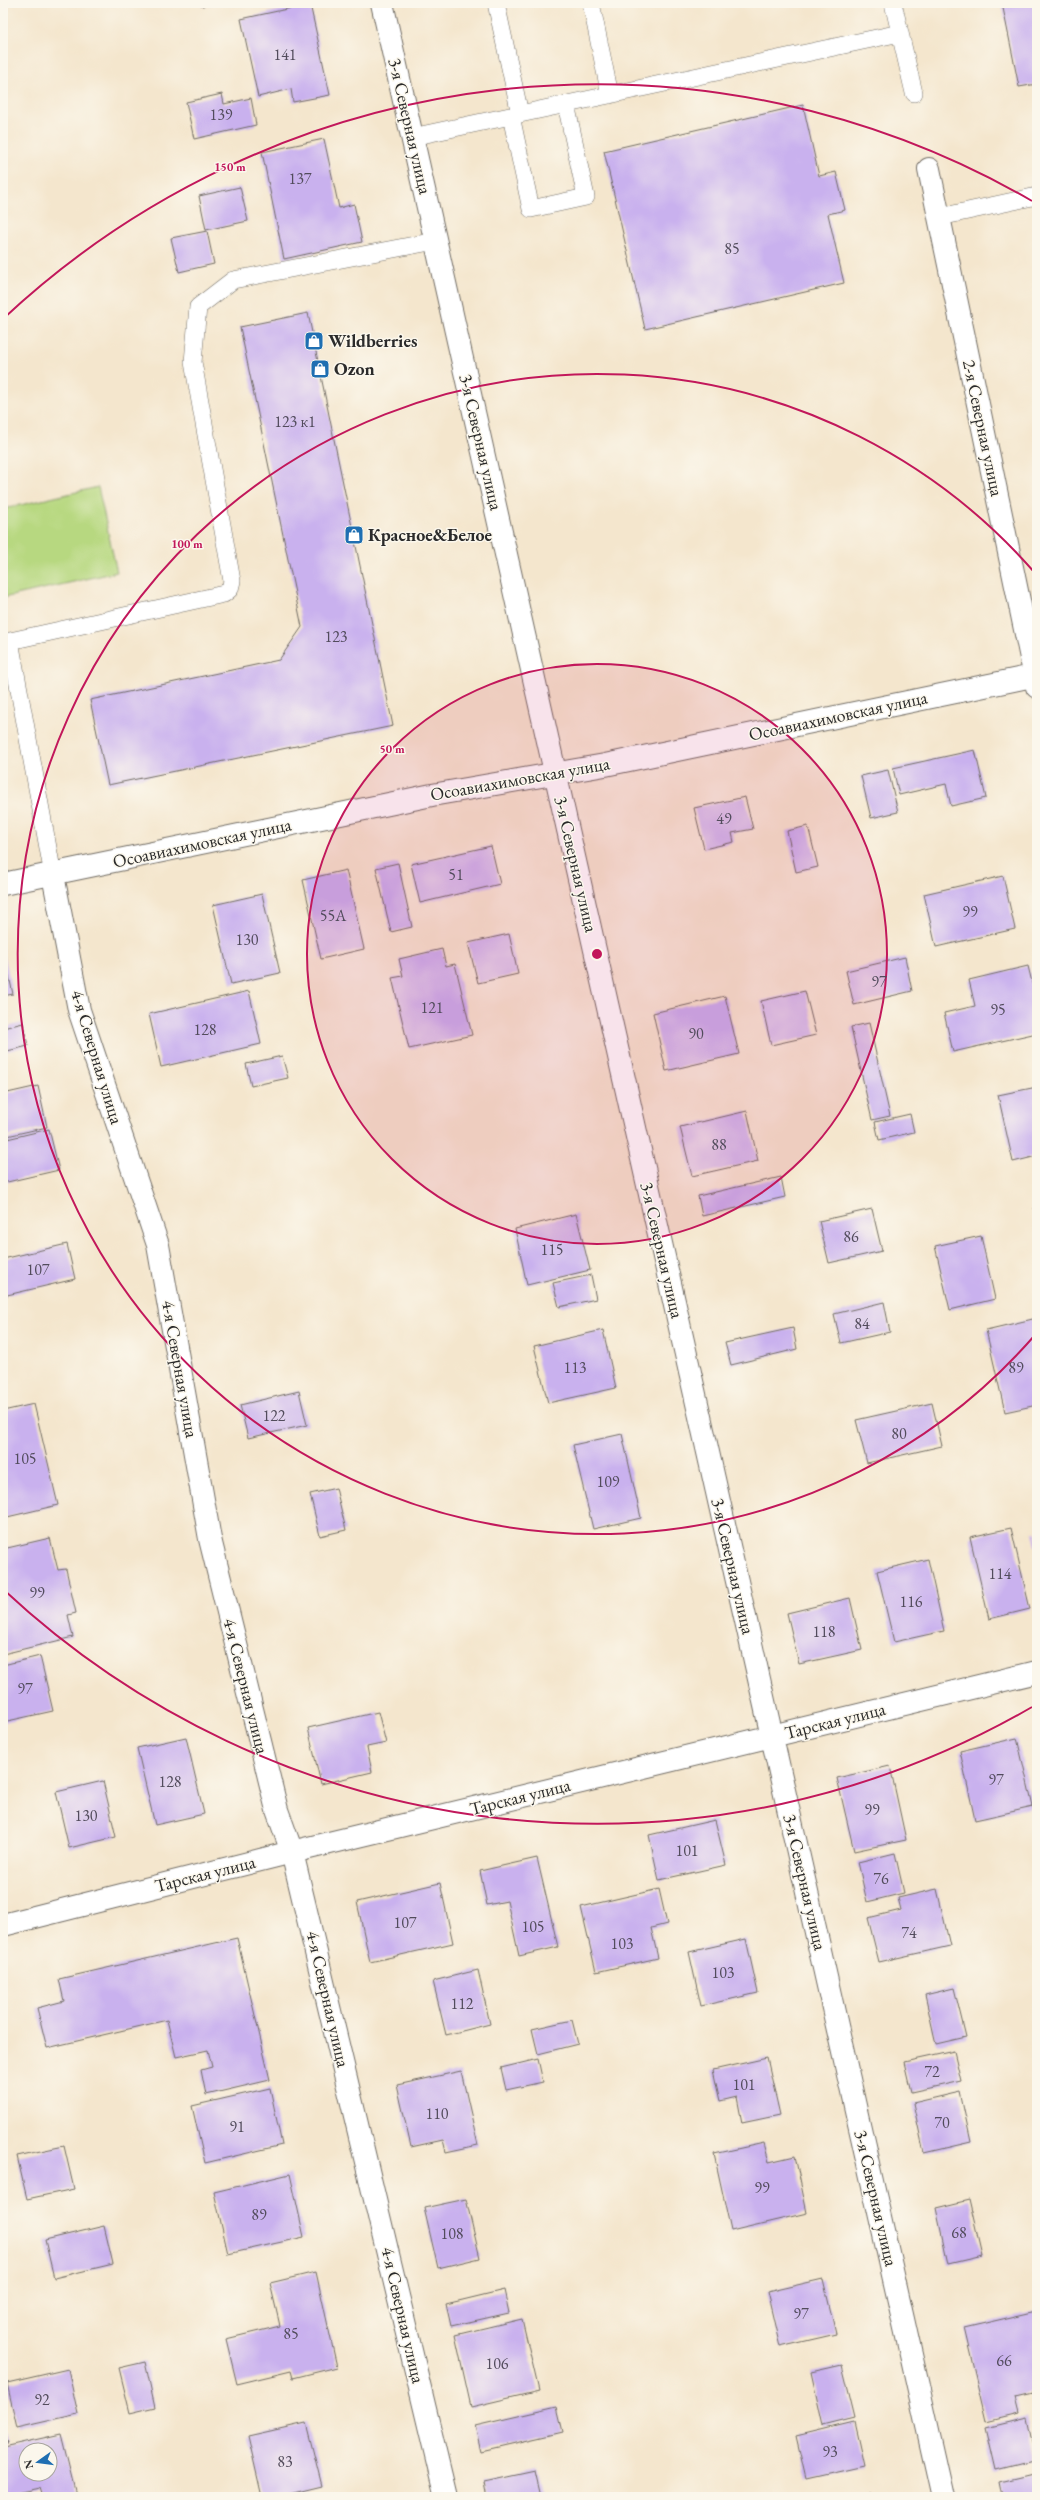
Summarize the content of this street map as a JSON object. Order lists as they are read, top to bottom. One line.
{"streets":{"street":["3-я Северная улица","2-я Северная улица","Осоавиахимовская улица","4-я Северная улица","Тарская улица"]},"crossings":[["3-я Северная улица","Осоавиахимовская улица"],["3-я Северная улица","Тарская улица"],["2-я Северная улица","Осоавиахимовская улица"],["Осоавиахимовская улица","4-я Северная улица"],["4-я Северная улица","Тарская улица"]],"places":{"shop":["Wildberries","Ozon","Красное&Белое"]},"house_numbers":["141","139","137","85","123 к1","123","49","51","99","55А","130","97","121","95","128","90","88","86","115","107","84","113","89","122","80","105","109","114","99","116","118","97","97","128","99","130","101","76","107","105","74","103","103","112","72","101","110","70","91","99","89","68","108","97","85","66","106","92","93","83"],"north":"left","rings":["150 m","100 m","50 m"]}
